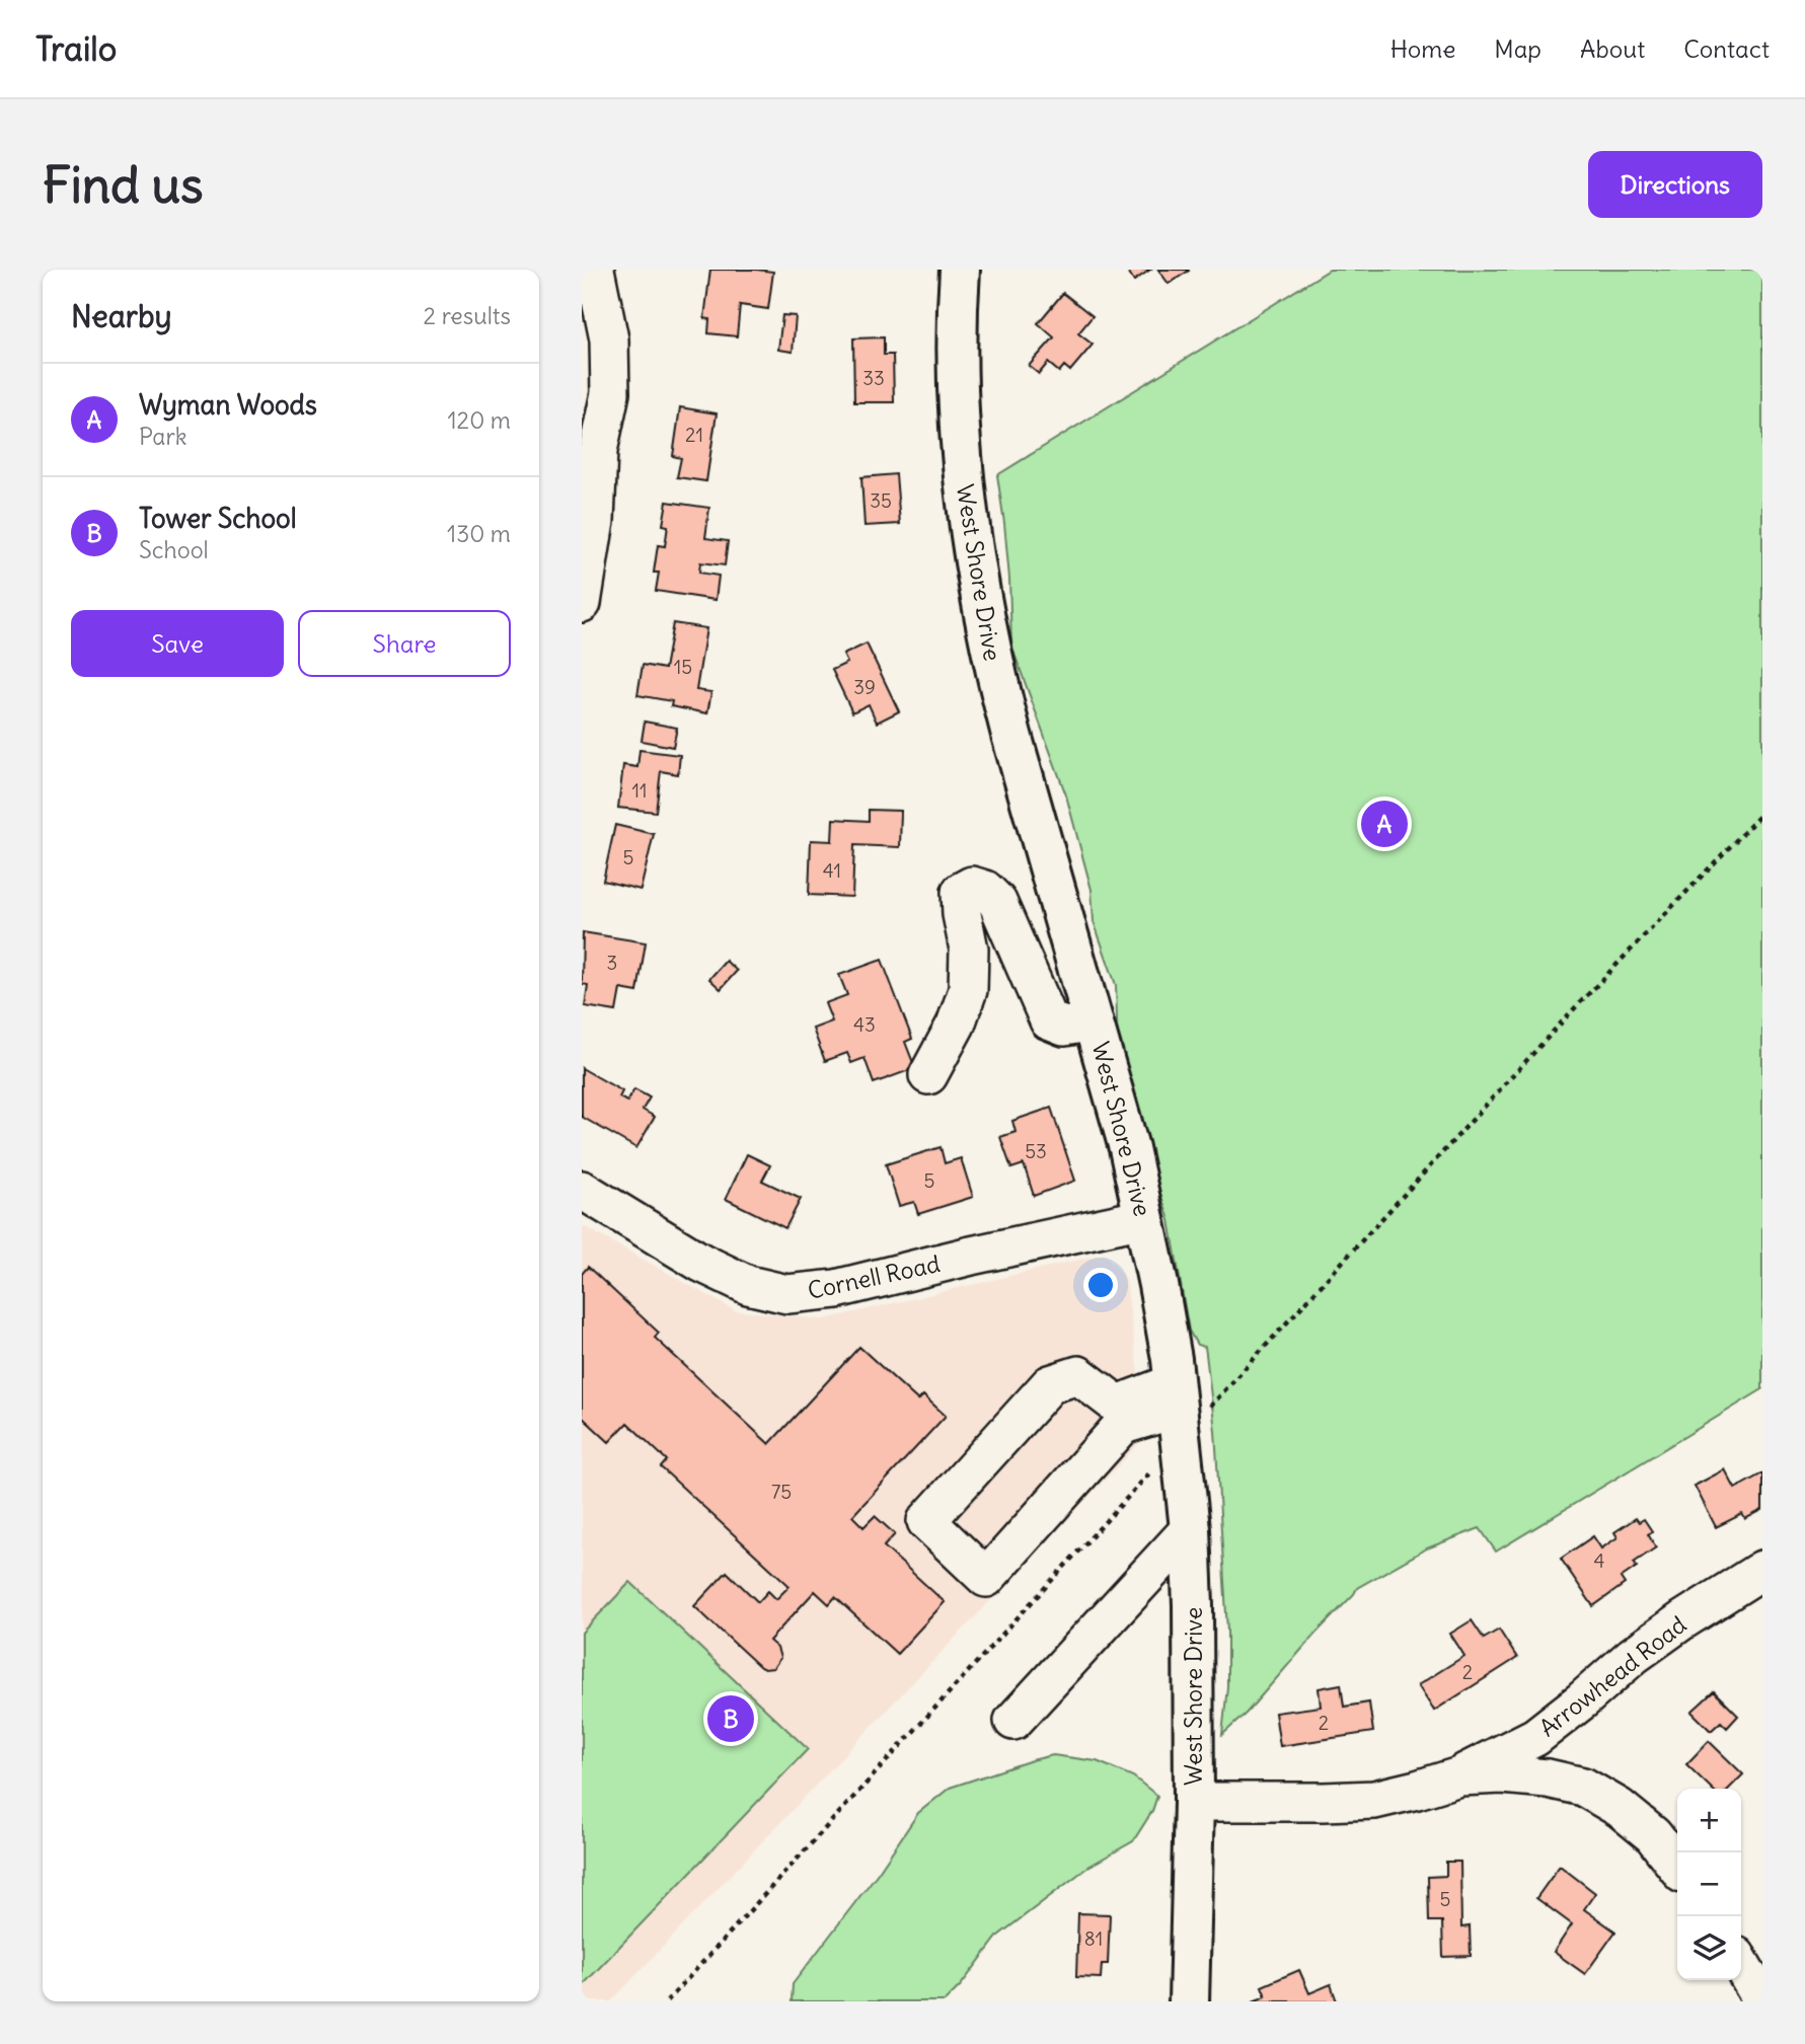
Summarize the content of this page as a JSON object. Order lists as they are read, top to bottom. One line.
{"streets":{"main road":["West Shore Drive"],"street":["Cornell Road","Arrowhead Road"]},"crossings":[["West Shore Drive","Cornell Road"]],"house_numbers":["33","21","35","15","39","11","5","41","3","43","53","5","75","4","2","2","5","81"],"page":{"header":"Trailo","nav":["Home","Map","About","Contact"],"buttons":["Directions",["Save","Share"]],"title":"Find us","heading":["Nearby","2 results"],"list":[{"mark":"A","name":"Wyman Woods","note":"Park","value":"120 m"},{"mark":"B","name":"Tower School","note":"School","value":"130 m"}],"pins":["A","B"],"map_buttons":["+","−"]}}
